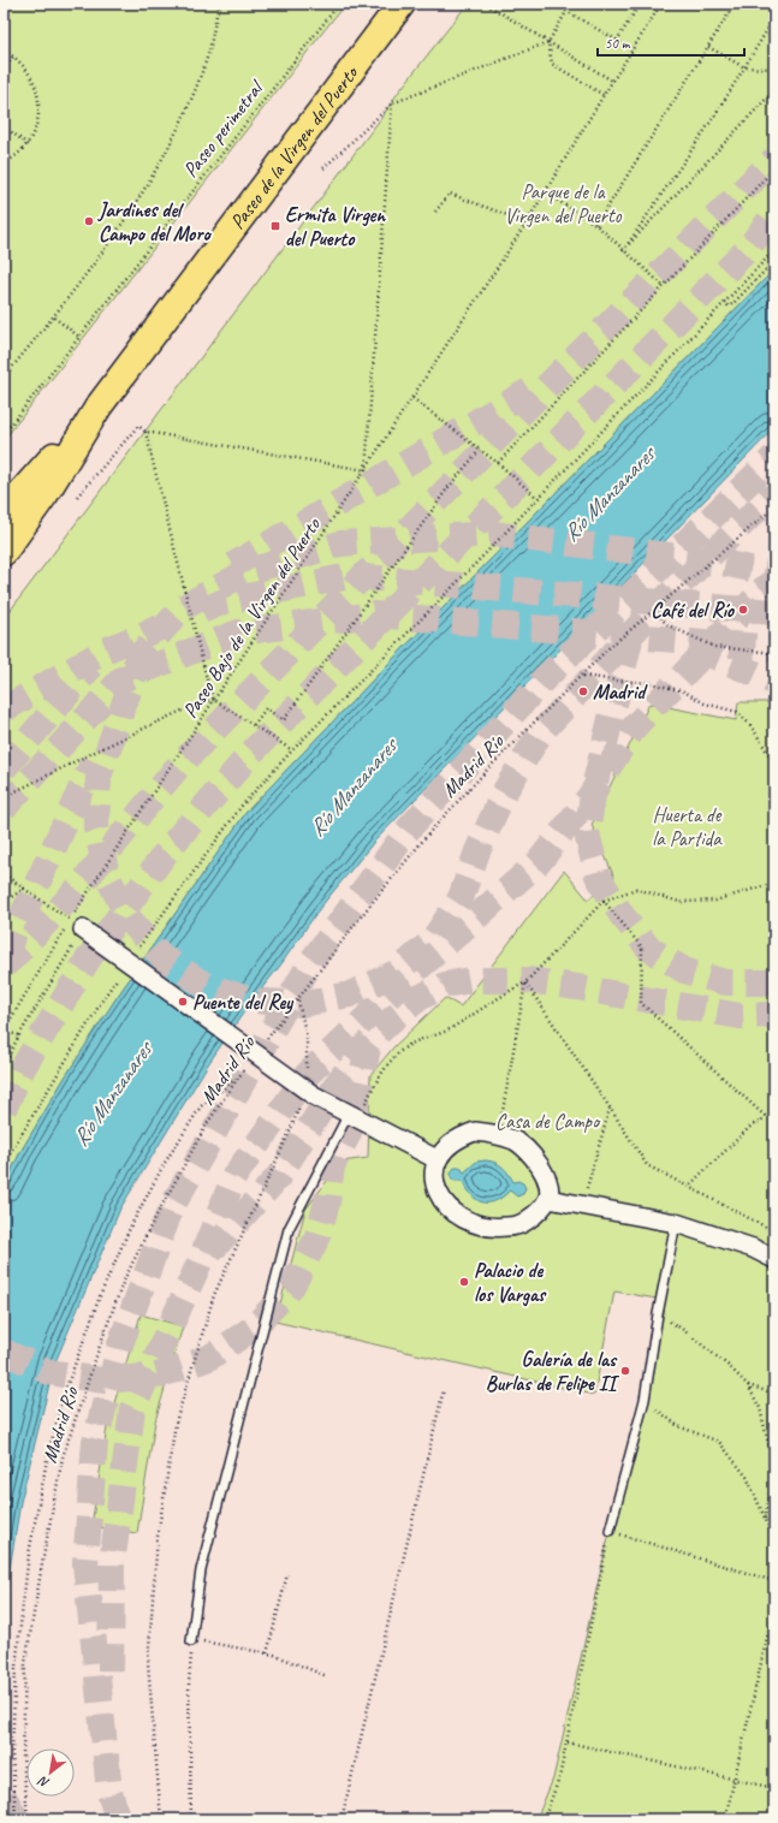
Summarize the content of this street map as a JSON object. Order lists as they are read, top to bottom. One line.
{"streets":{"main road":["Paseo de la Virgen del Puerto"],"path":["Paseo perimetral","Paseo Bajo de la Virgen del Puerto","Madrid Río"]},"water":["Río Manzanares"],"parks":["Parque de la Virgen del Puerto","Huerta de la Partida","Casa de Campo"],"places":{"other":["Jardines del Campo del Moro","Café del Río","Madrid","Puente del Rey","Palacio de los Vargas","Galería de las Burlas de Felipe II"],"transit":["Ermita Virgen del Puerto"]},"scale_bar":"50 m","north":"bottom left"}
